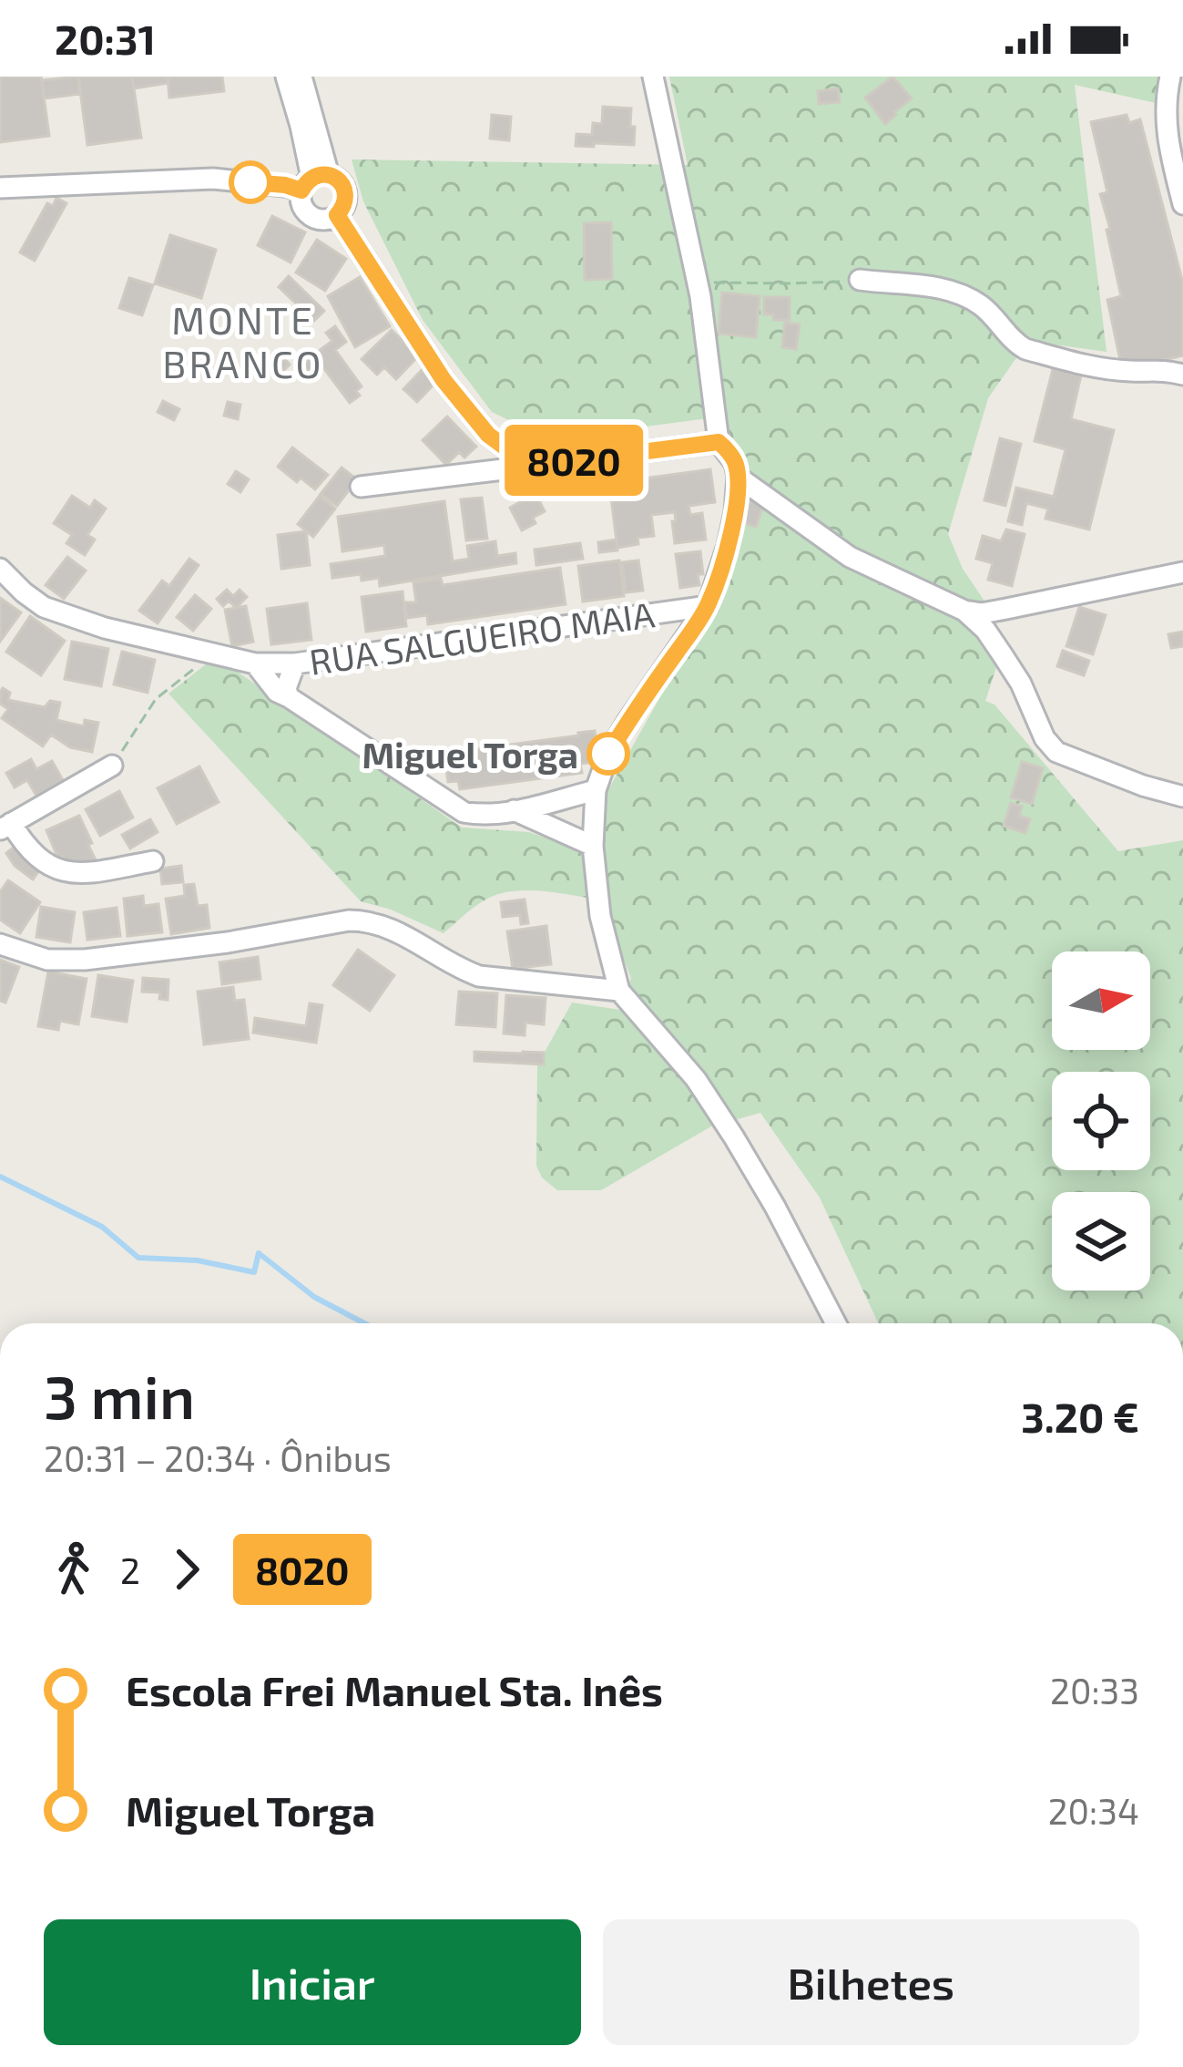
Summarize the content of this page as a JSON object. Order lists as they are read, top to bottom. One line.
{"streets":{"street":["RUA SALGUEIRO MAIA"]},"districts":["MONTE BRANCO"],"places":["Miguel Torga"],"lines":["bus line 8020"],"north":"right","page":{"status":"20:31","on_map":"8020","heading":["3 min","20:31 – 20:34 · Ônibus","3.20 €"],"legs":["2","8020"],"list":[{"name":"Escola Frei Manuel Sta. Inês","value":"20:33"},{"name":"Miguel Torga","value":"20:34"}],"buttons":["Iniciar","Bilhetes"]}}
